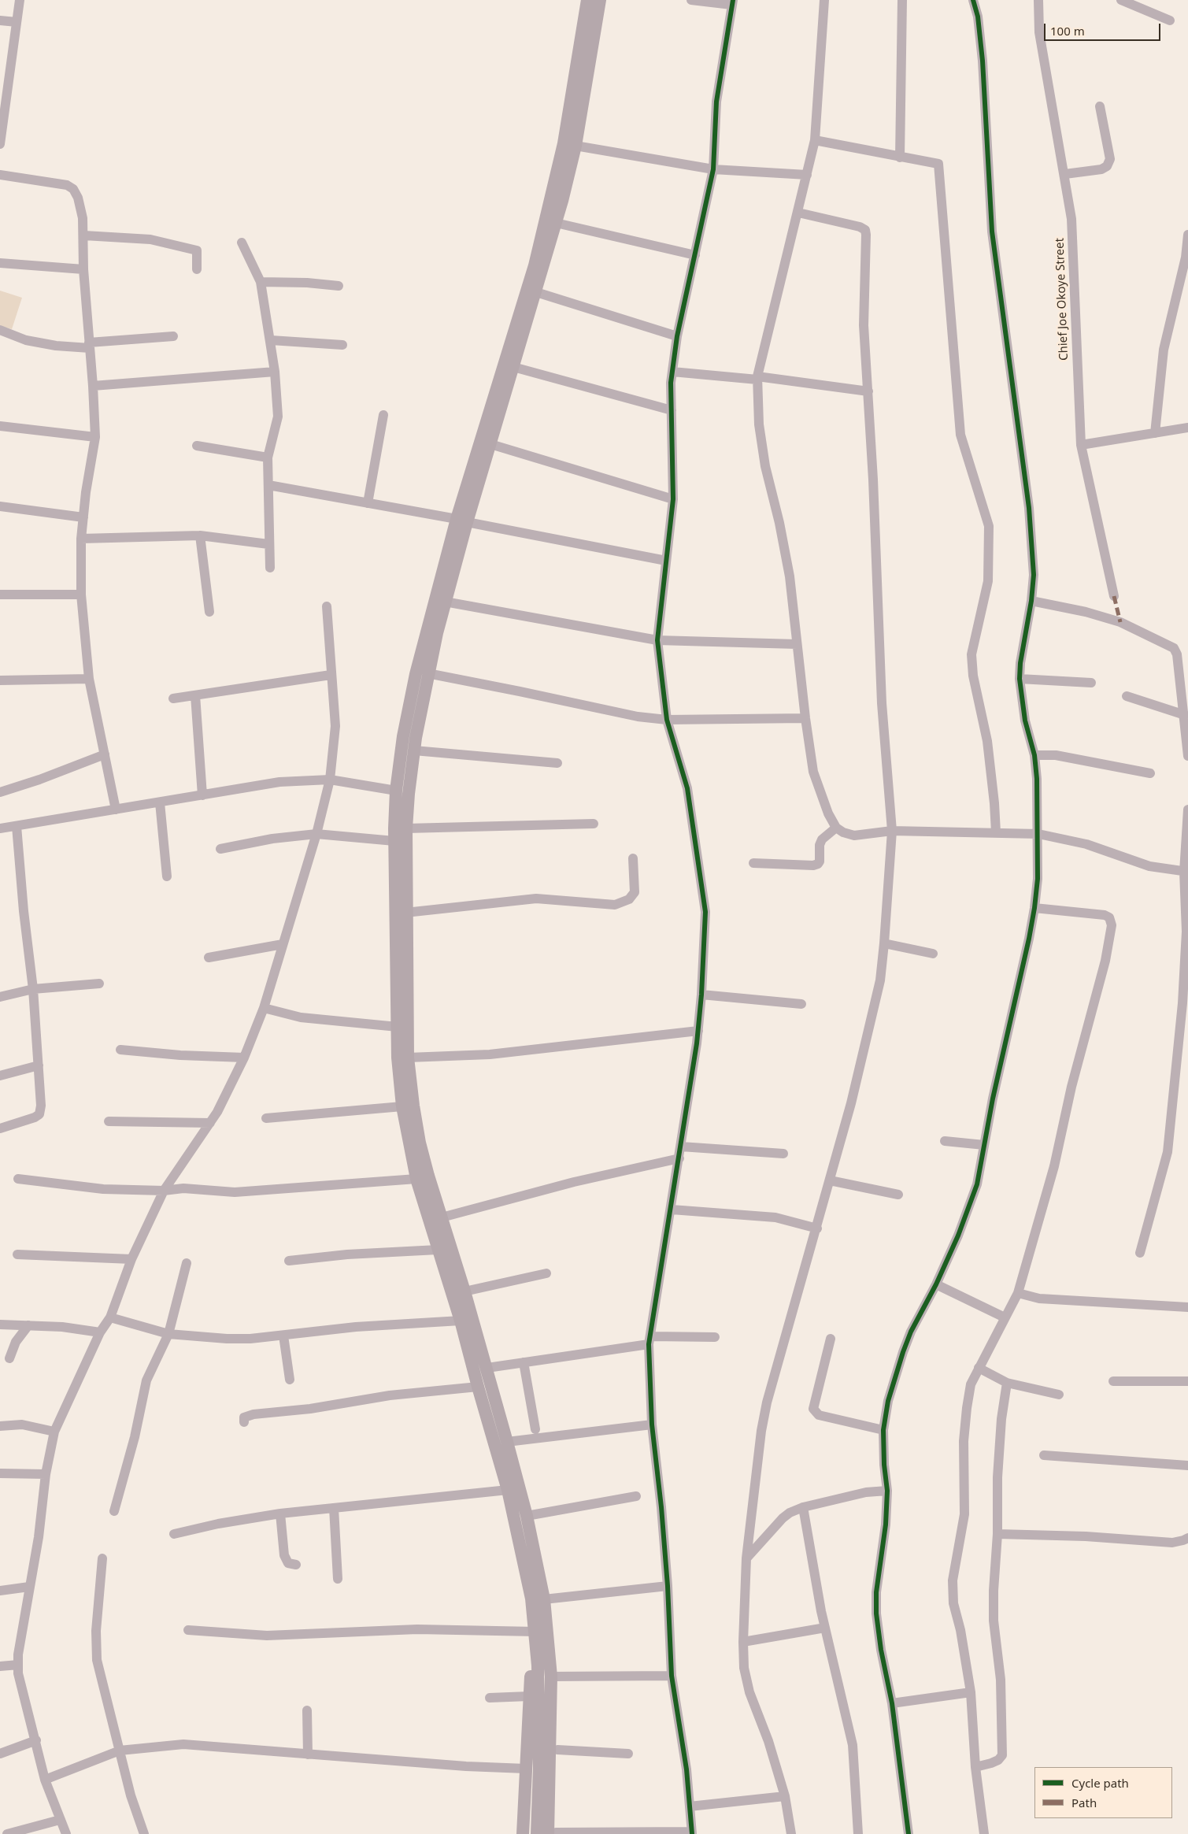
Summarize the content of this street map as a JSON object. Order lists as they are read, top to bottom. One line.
{"streets":{"street":["Chief Joe Okoye Street"]},"legend":["Cycle path","Path"],"scale_bar":"100 m"}
